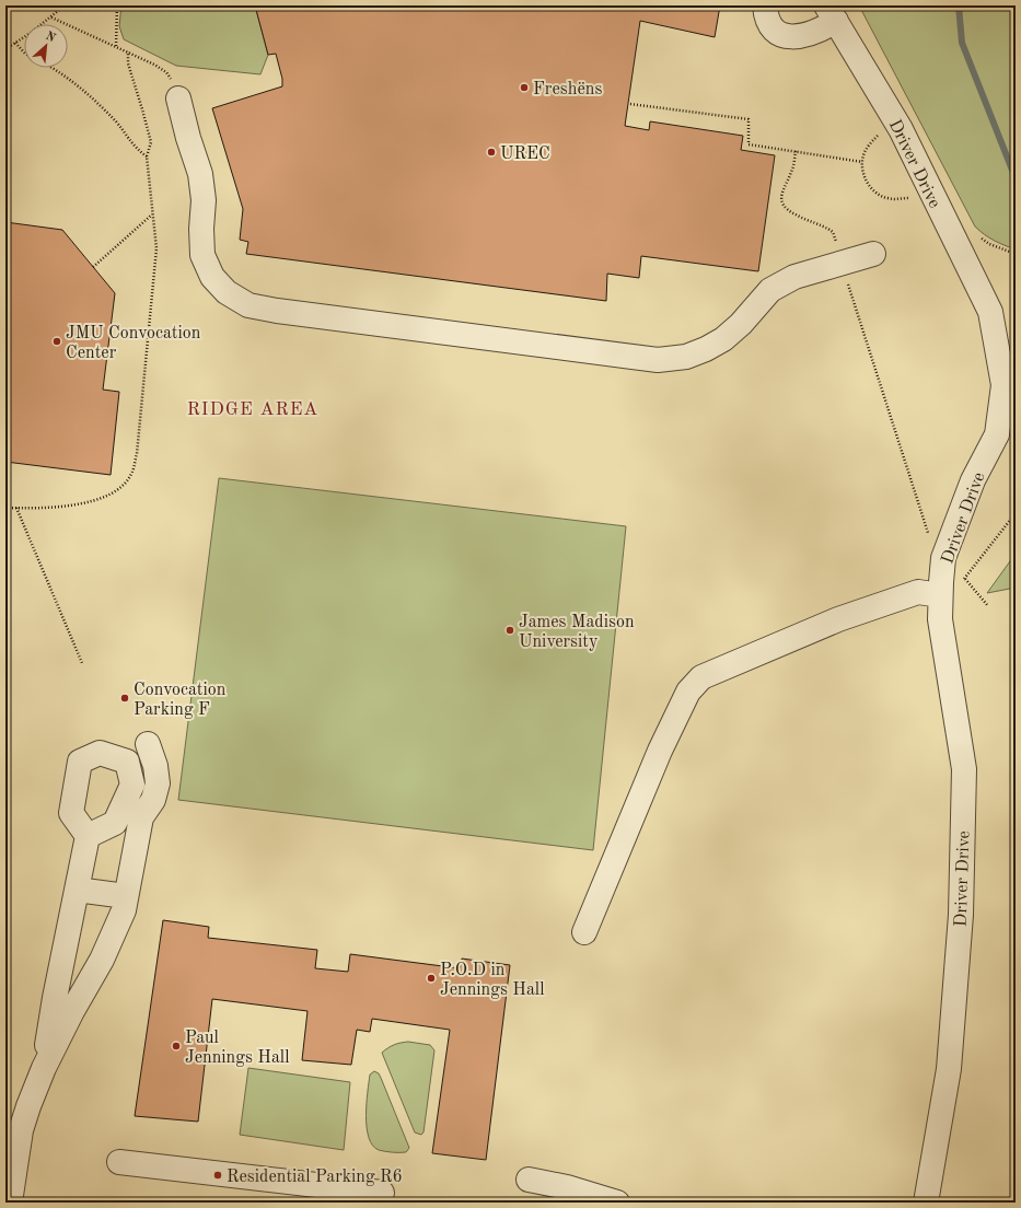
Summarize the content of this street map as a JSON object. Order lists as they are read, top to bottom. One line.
{"streets":{"street":["Driver Drive"]},"districts":["RIDGE AREA"],"places":["Freshëns","UREC","JMU Convocation Center","James Madison University","Convocation Parking F","P.O.D in Jennings Hall","Paul Jennings Hall","Residential Parking R6"],"north":"top right"}
